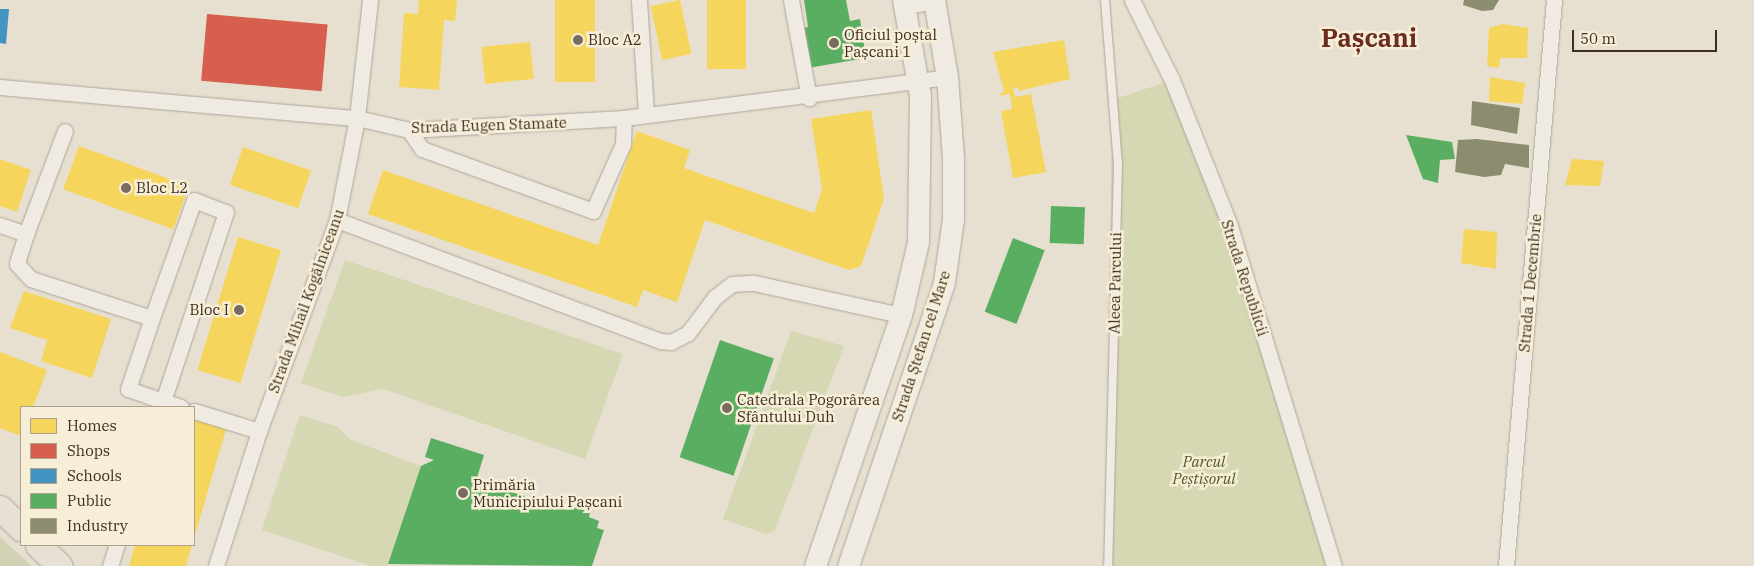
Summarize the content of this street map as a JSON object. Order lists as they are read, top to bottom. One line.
{"streets":{"main road":["Strada Ștefan cel Mare"],"street":["Strada Eugen Stamate","Strada Republicii","Strada 1 Decembrie","Strada Mihail Kogălniceanu"],"lane":["Aleea Parcului"]},"crossings":[["Strada Eugen Stamate","Strada Mihail Kogălniceanu"],["Strada Eugen Stamate","Strada Ștefan cel Mare"]],"districts":["Pașcani"],"parks":["Parcul Peștișorul"],"places":["Bloc A2","Oficiul poștal Pașcani 1","Bloc L2","Bloc I","Catedrala Pogorârea Sfântului Duh","Primăria Municipiului Pașcani"],"legend":["Homes","Shops","Schools","Public","Industry"],"scale_bar":"50 m"}
